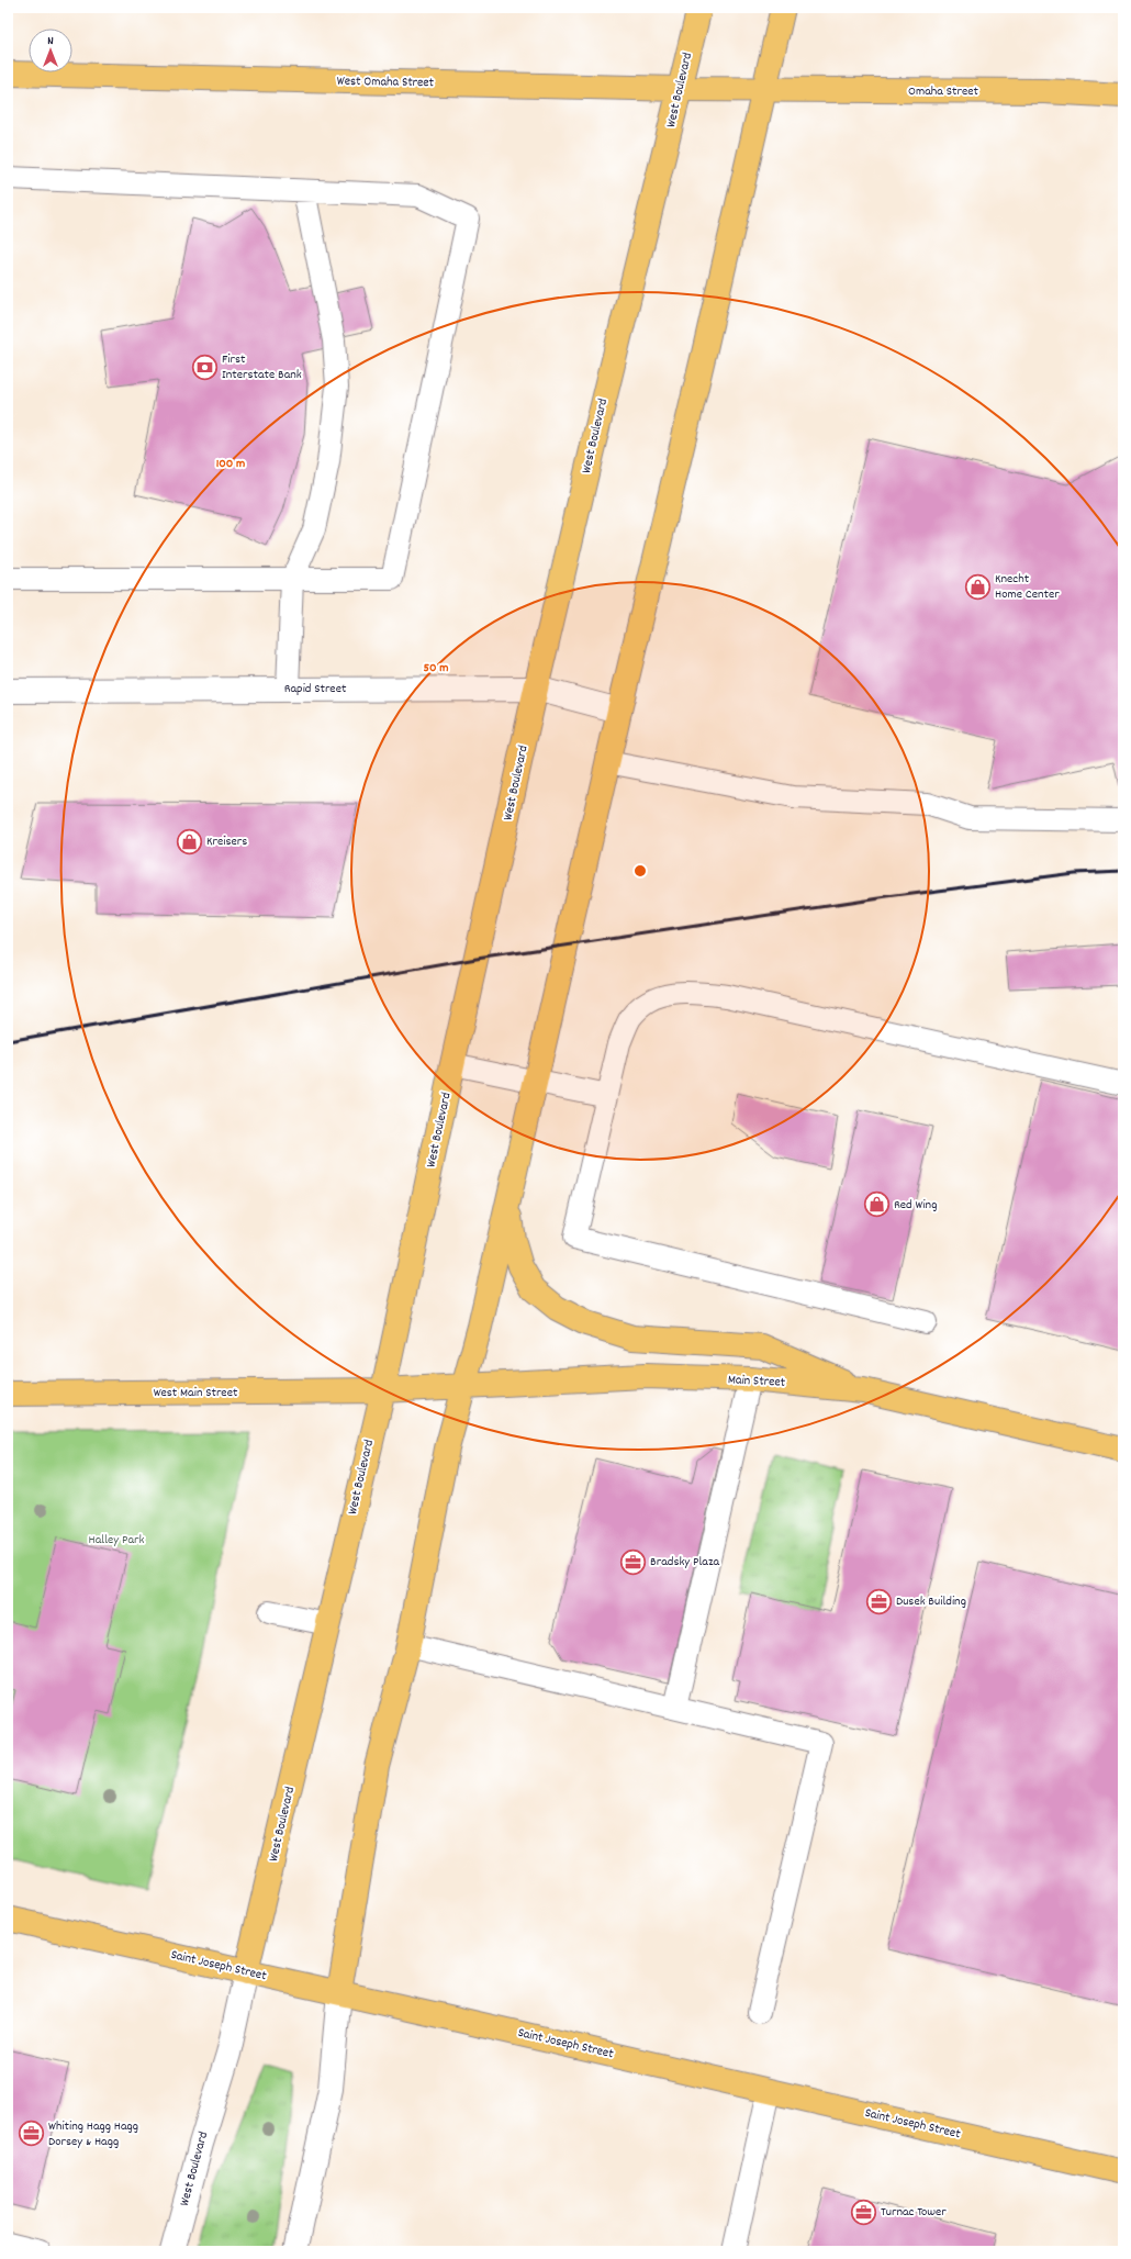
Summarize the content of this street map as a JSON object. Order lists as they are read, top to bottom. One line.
{"streets":{"main road":["West Omaha Street","West Boulevard","Omaha Street","Main Street","West Main Street","Saint Joseph Street"],"street":["Rapid Street"]},"crossings":[["West Omaha Street","West Boulevard"],["West Omaha Street","Omaha Street"],["West Boulevard","Rapid Street"],["West Boulevard","Main Street"],["West Boulevard","West Main Street"],["West Boulevard","Saint Joseph Street"],["Main Street","West Main Street"]],"parks":["Halley Park"],"places":{"bank":["First Interstate Bank"],"shop":["Knecht Home Center","Kreisers","Red Wing"],"office":["Bradsky Plaza","Dusek Building","Whiting Hagg Hagg Dorsey & Hagg","Turnac Tower"]},"north":"top","rings":["100 m","50 m"]}
